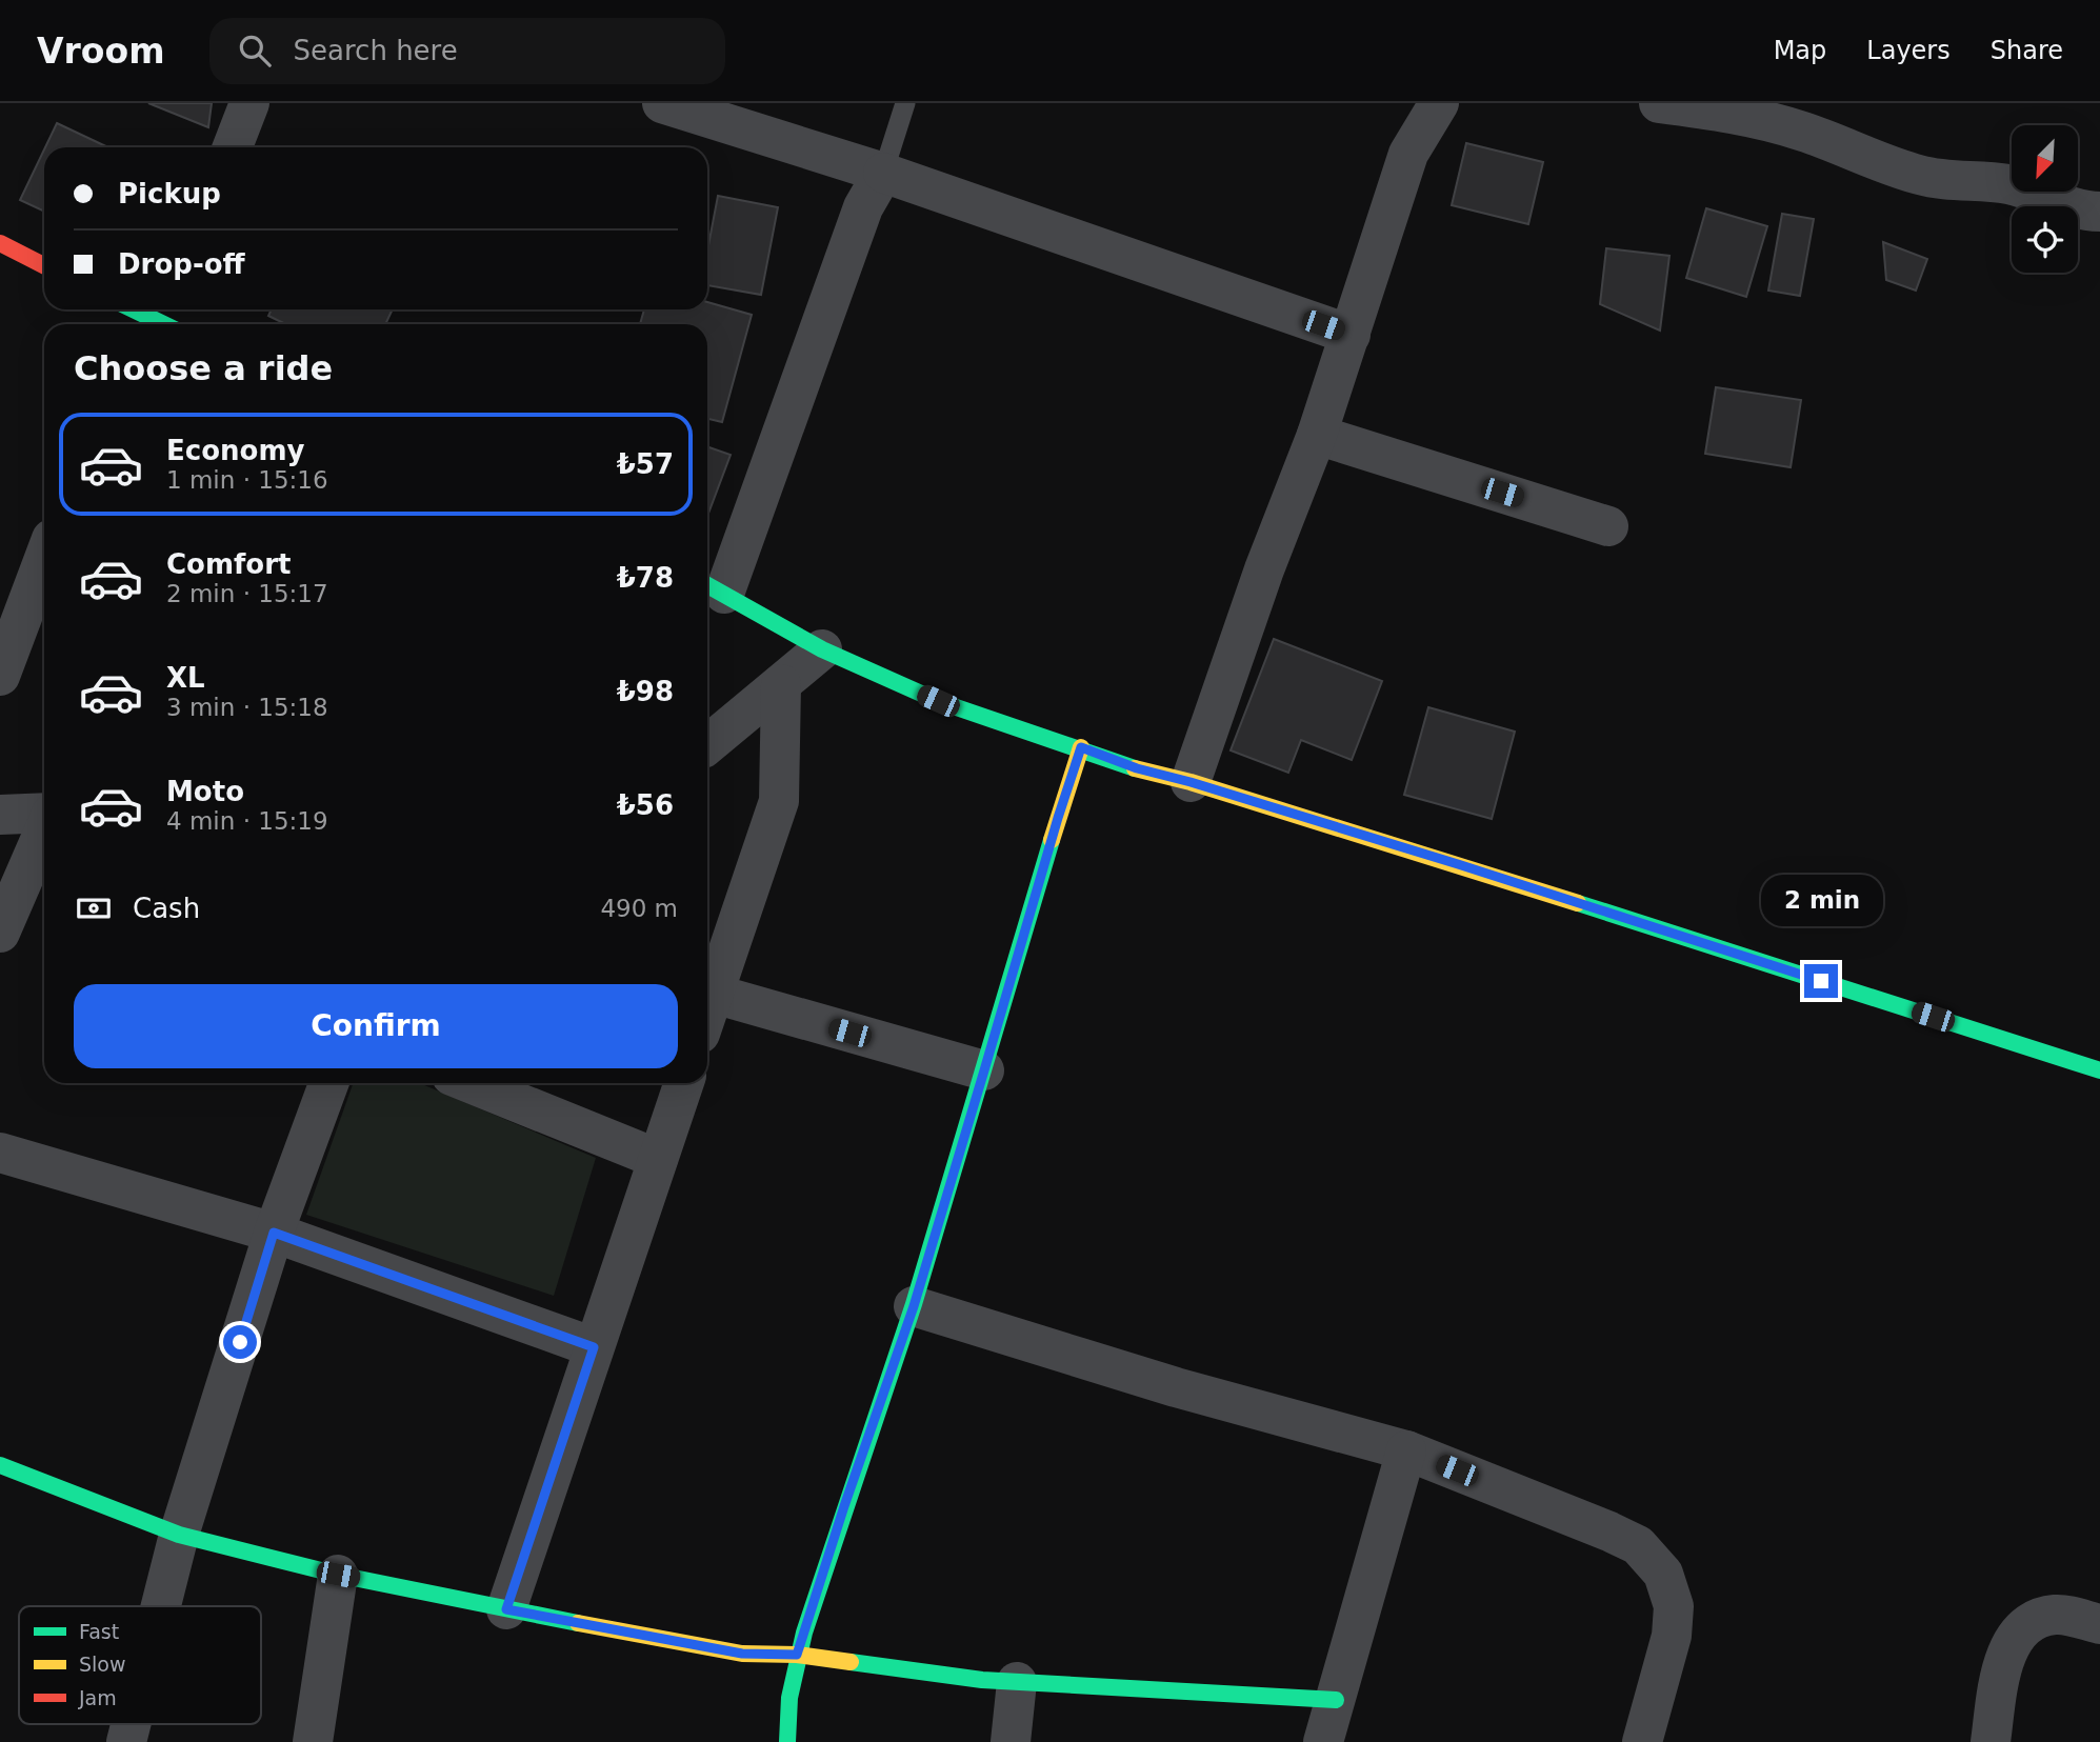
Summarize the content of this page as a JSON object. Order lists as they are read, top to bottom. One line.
{"legend":["Fast","Slow","Jam"],"north":"bottom left","page":{"header":"Vroom","search":"Search here","nav":["Map","Layers","Share"],"banner":["Pickup","Drop-off"],"heading":"Choose a ride","list":[{"name":"Economy","note":"1 min · 15:16","value":"₺57"},{"name":"Comfort","note":"2 min · 15:17","value":"₺78"},{"name":"XL","note":"3 min · 15:18","value":"₺98"},{"name":"Moto","note":"4 min · 15:19","value":"₺56"}],"pay":["Cash","490 m"],"bubble":"2 min","buttons":"Confirm"}}
